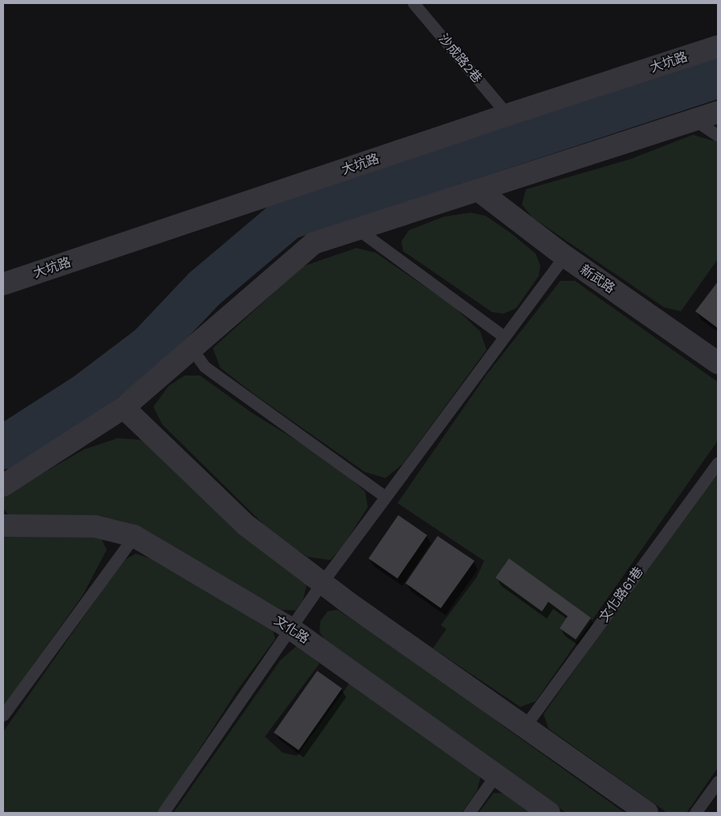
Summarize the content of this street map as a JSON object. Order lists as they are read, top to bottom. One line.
{"streets":{"street":["大坑路","新武路","文化路"],"lane":["沙成路2巷","文化路61巷"]},"crossings":[["沙成路2巷","大坑路"]]}
